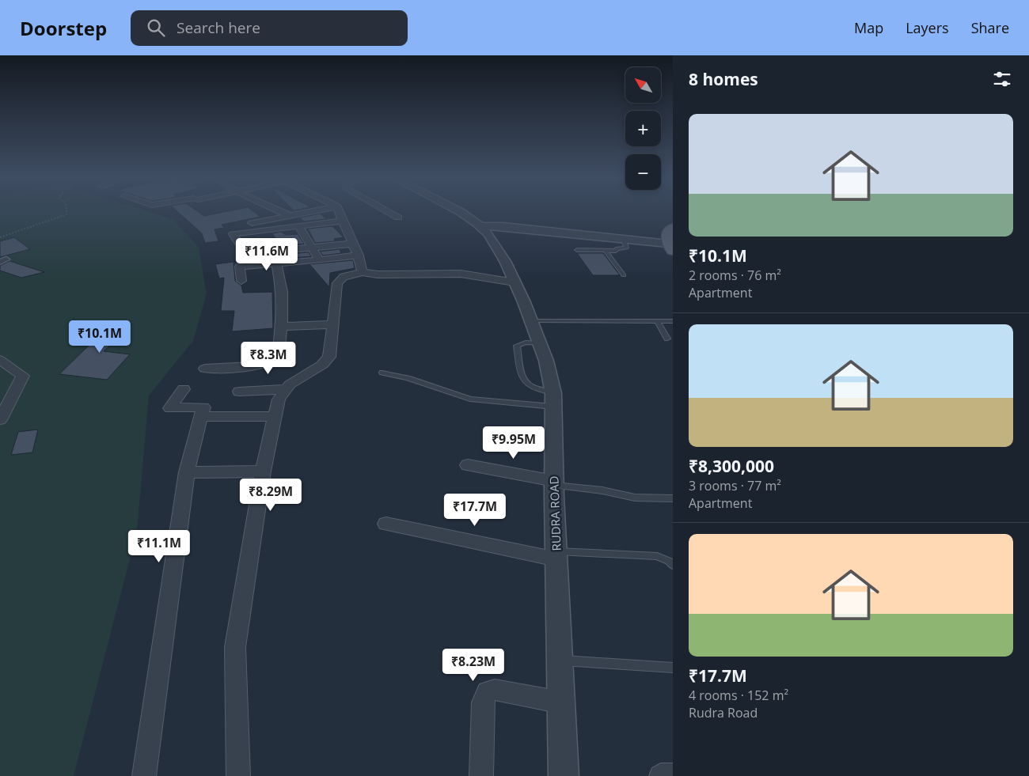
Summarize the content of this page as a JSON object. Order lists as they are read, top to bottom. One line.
{"streets":{"street":["RUDRA ROAD"]},"north":"top left","page":{"header":"Doorstep","search":"Search here","nav":["Map","Layers","Share"],"heading":"8 homes","map_buttons":["+","−"],"list":[{"name":"₹10.1M","note":"2 rooms · 76 m² · Apartment"},{"name":"₹8,300,000","note":"3 rooms · 77 m² · Apartment"},{"name":"₹17.7M","note":"4 rooms · 152 m² · Rudra Road"}],"price":["₹11.6M","₹10.1M","₹8.3M","₹9.95M","₹8.29M","₹17.7M","₹11.1M","₹8.23M"]}}
